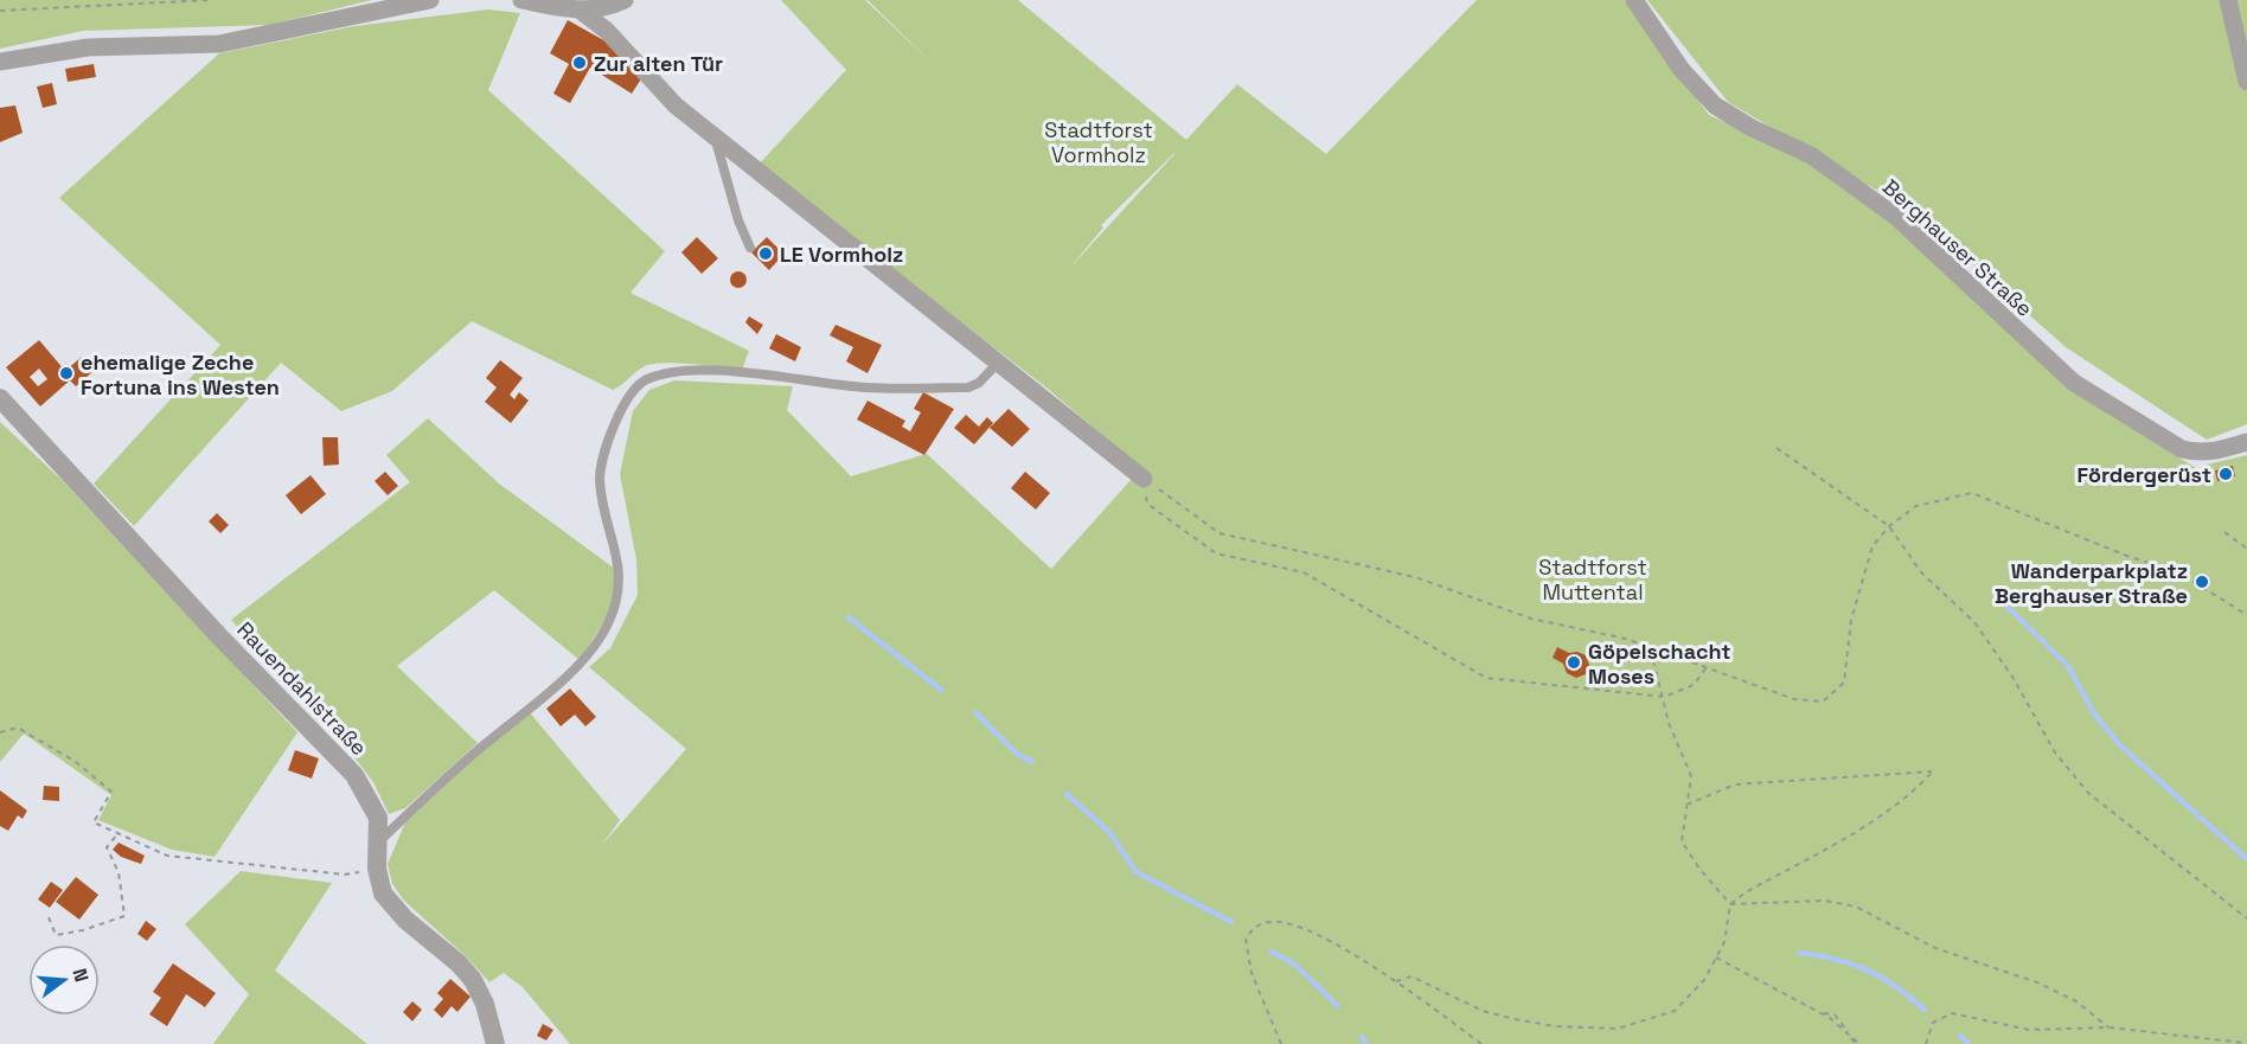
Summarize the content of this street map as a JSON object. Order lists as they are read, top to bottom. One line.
{"streets":{"street":["Berghauser Straße","Rauendahlstraße"]},"parks":["Stadtforst Vormholz","Stadtforst Muttental"],"places":["Zur alten Tür","LE Vormholz","ehemalige Zeche Fortuna ins Westen","Fördergerüst","Wanderparkplatz Berghauser Straße","Göpelschacht Moses"],"north":"right"}
